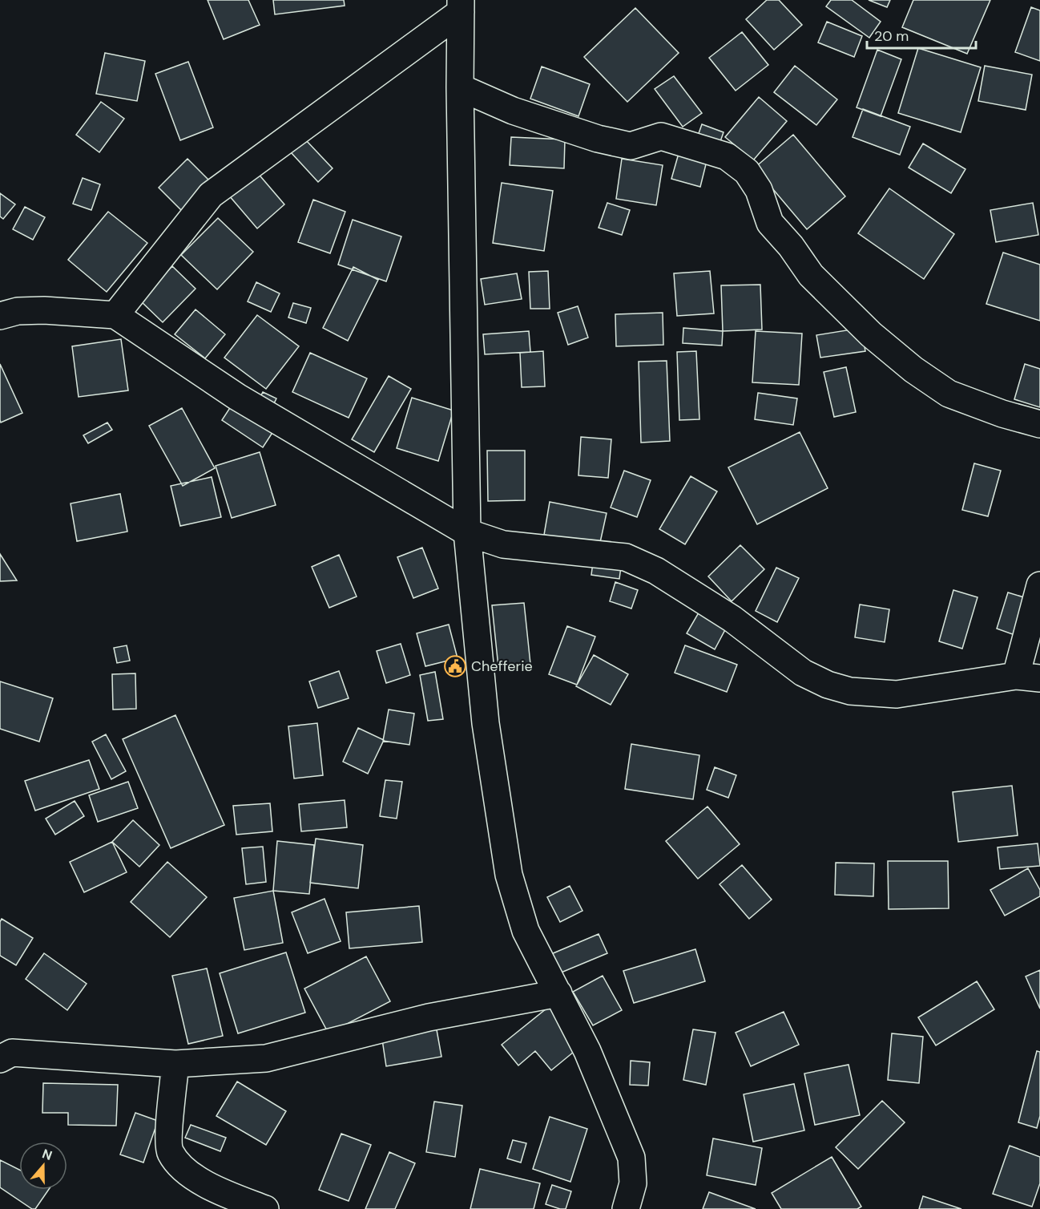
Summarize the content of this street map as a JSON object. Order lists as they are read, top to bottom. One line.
{"places":{"public building":["Chefferie"]},"scale_bar":"20 m","north":"top"}
